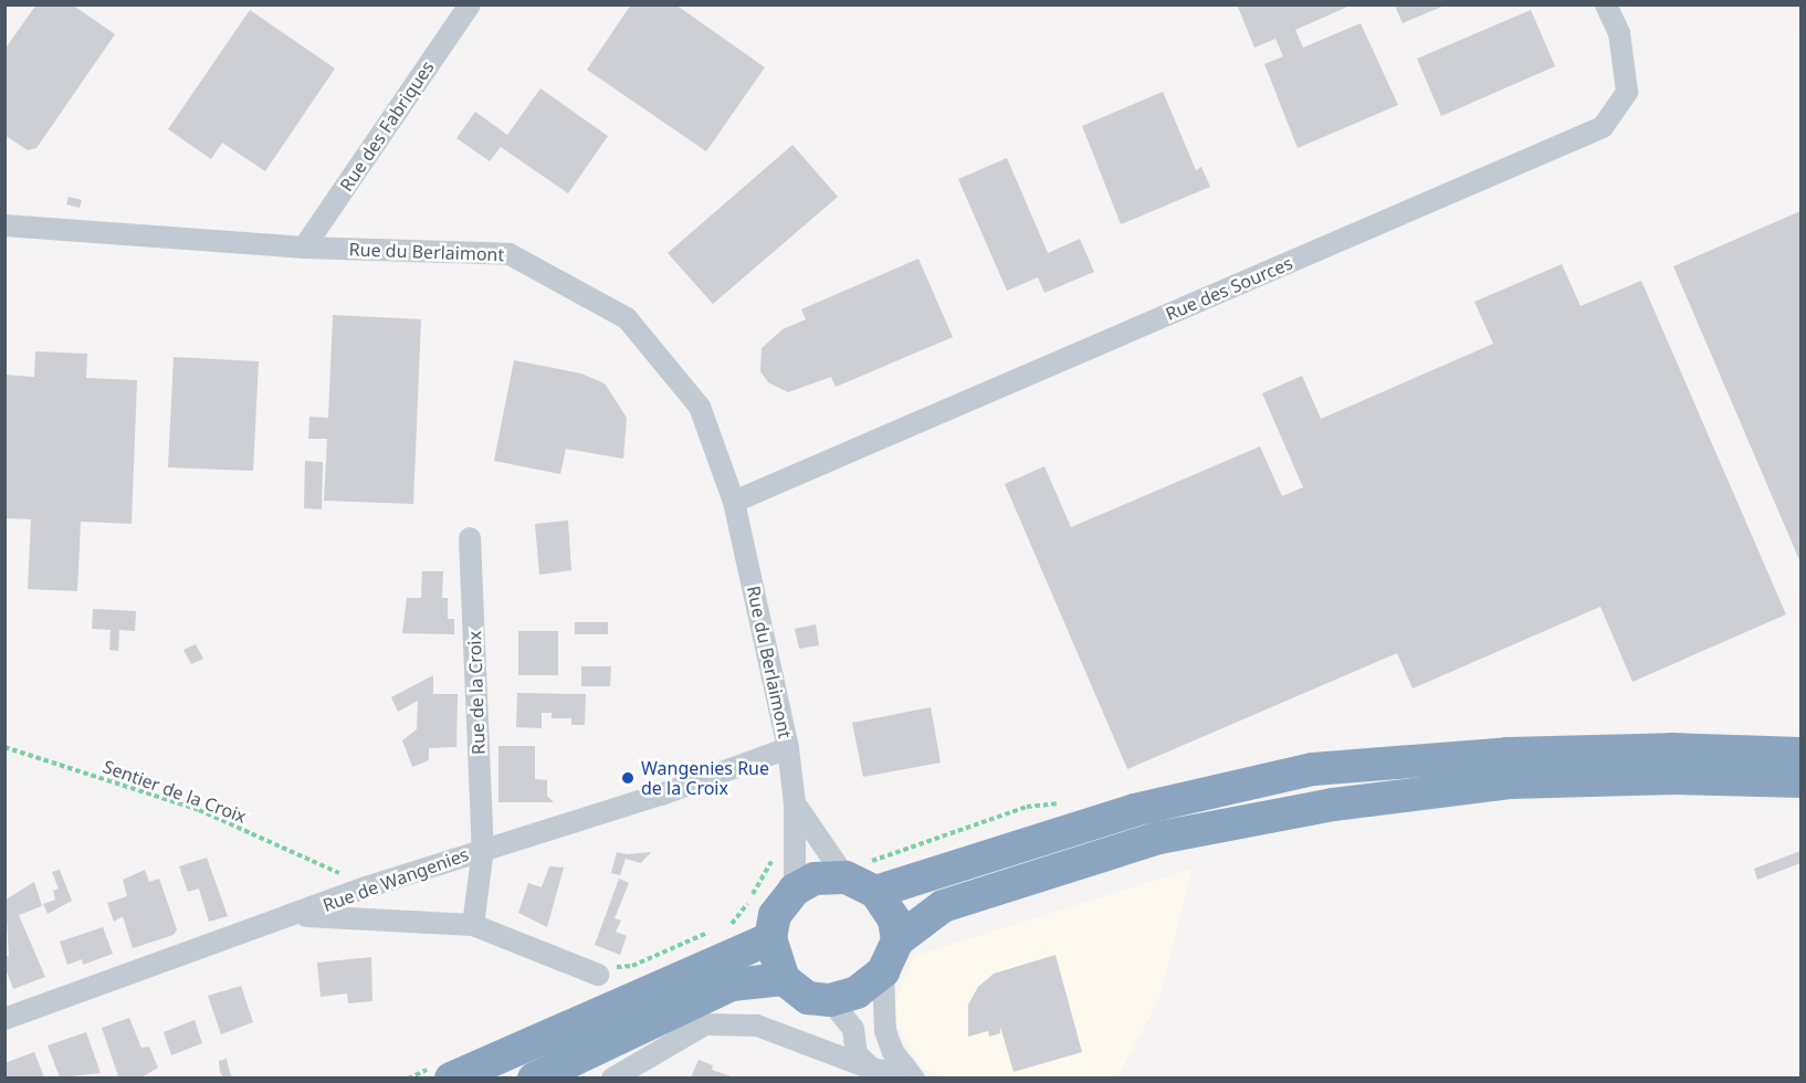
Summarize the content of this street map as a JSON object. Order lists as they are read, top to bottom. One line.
{"streets":{"street":["Rue des Fabriques","Rue du Berlaimont","Rue des Sources","Rue de la Croix","Rue de Wangenies"],"path":["Sentier de la Croix"]},"crossings":[["Rue des Fabriques","Rue du Berlaimont"],["Rue du Berlaimont","Rue des Sources"],["Rue du Berlaimont","Rue de Wangenies"],["Rue de la Croix","Rue de Wangenies"],["Sentier de la Croix","Rue de Wangenies"]],"places":["Wangenies Rue de la Croix"]}
